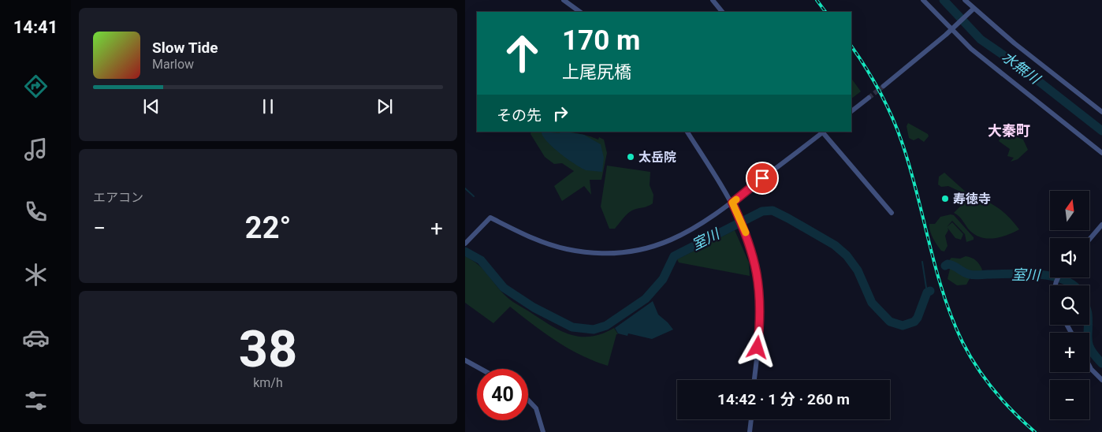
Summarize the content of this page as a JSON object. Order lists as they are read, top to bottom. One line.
{"districts":["大秦町"],"water":["水無川","室川"],"places":["太岳院","寿徳寺"],"north":"top","page":{"tabs":"14:41","turn":["170 m","上尾尻橋"],"song":["Slow Tide","Marlow"],"then":"その先","tile":["エアコン",["38","km/h"]],"map_buttons":["+","−"],"heat":["−","22°","+"],"limit":"40","trip":"14:42 · 1 分 · 260 m"}}
